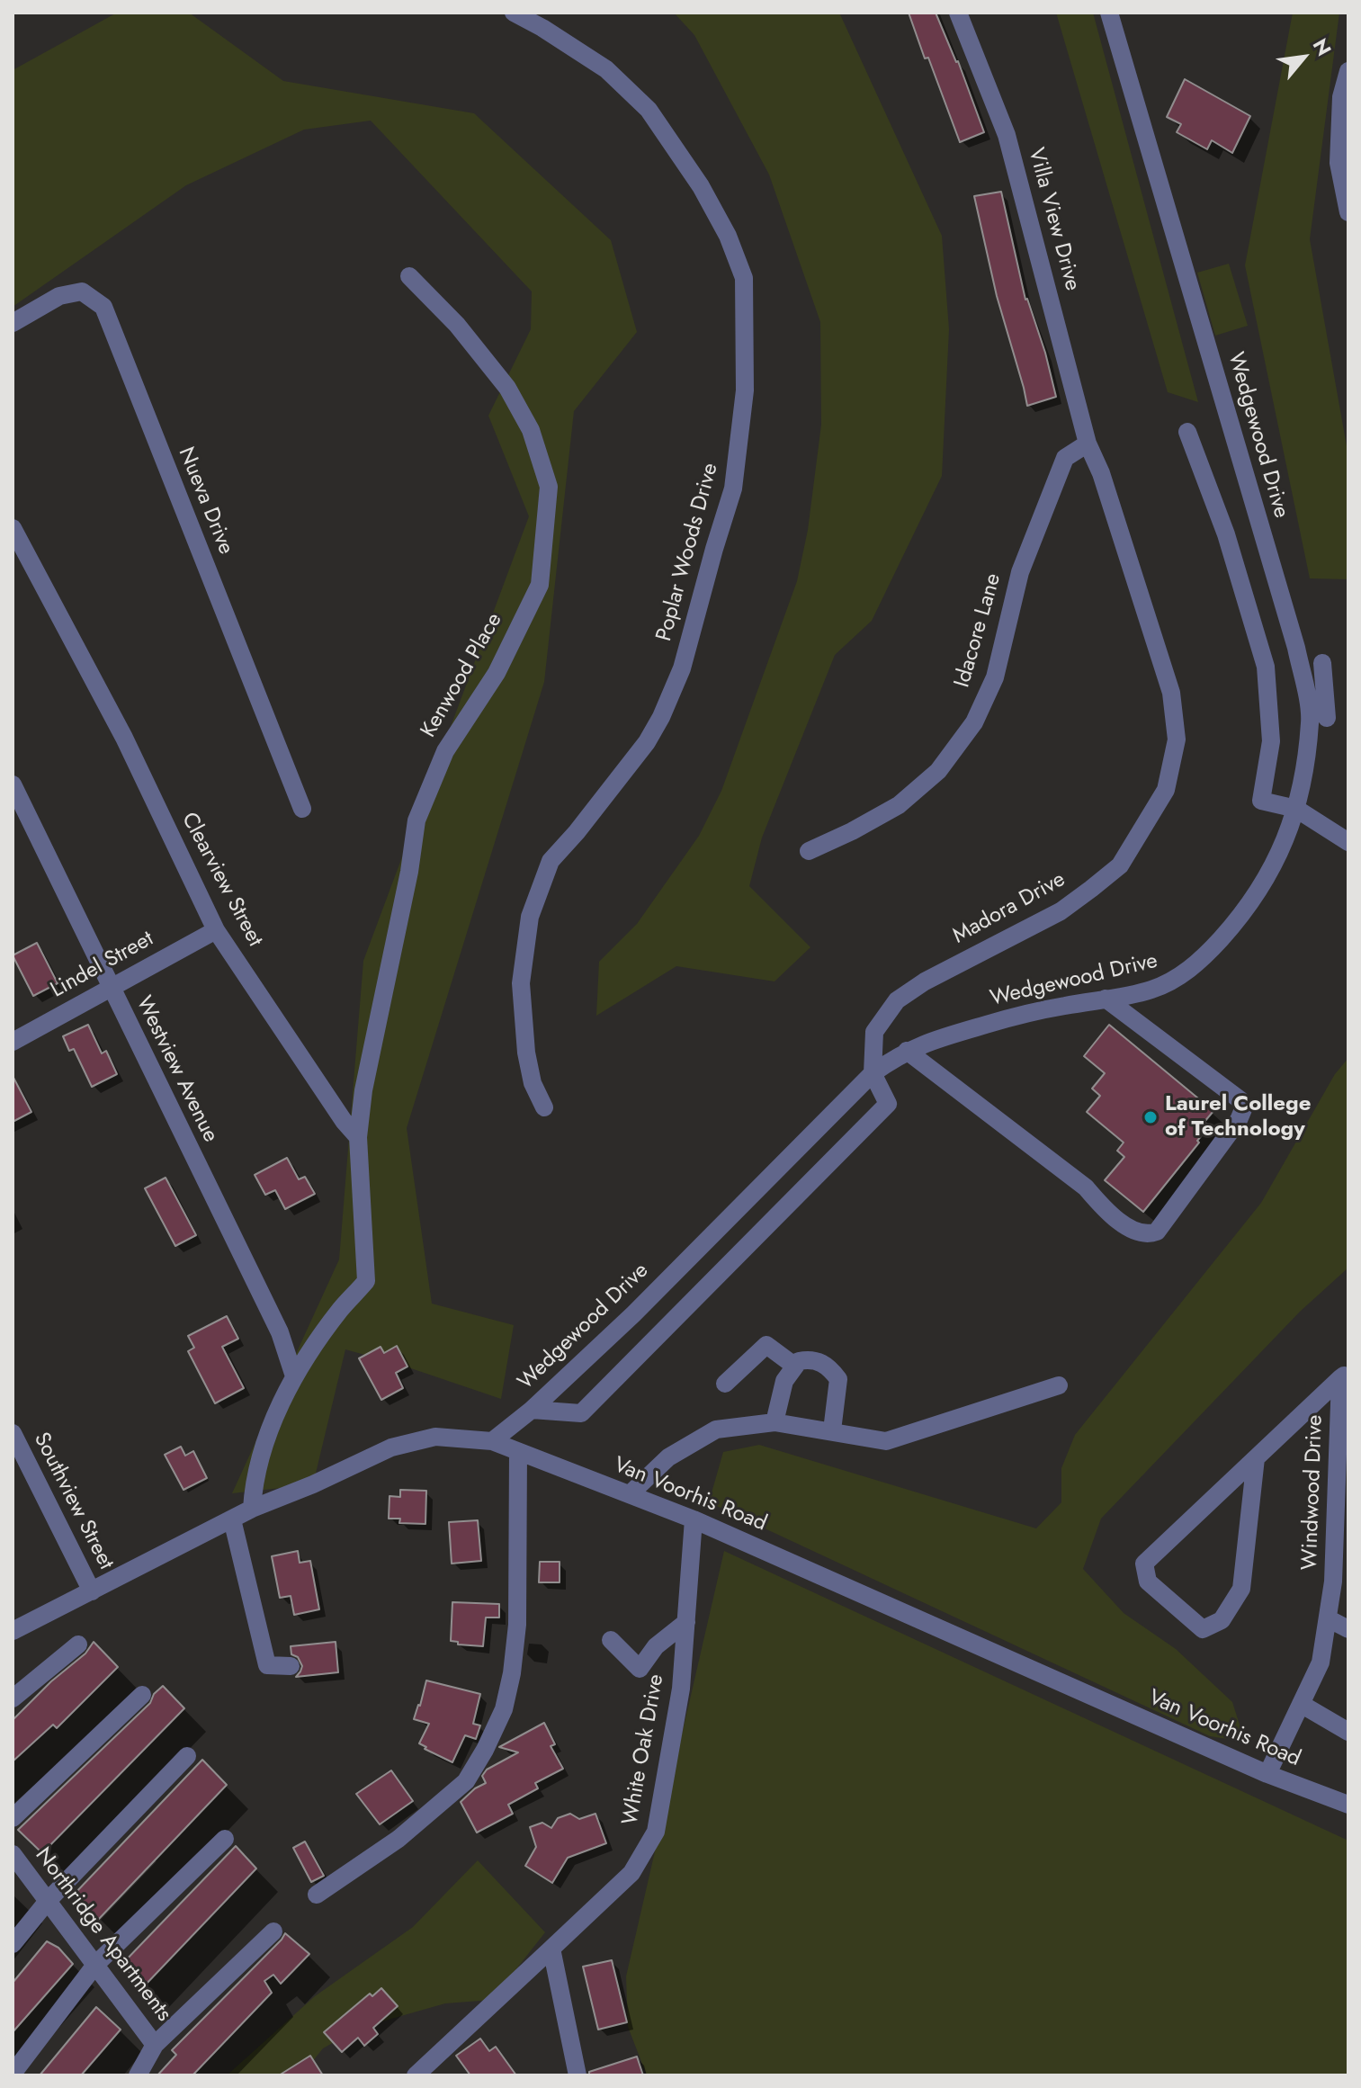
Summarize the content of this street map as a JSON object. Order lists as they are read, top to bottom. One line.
{"streets":{"street":["Villa View Drive","Wedgewood Drive","Nueva Drive","Poplar Woods Drive","Idacore Lane","Kenwood Place","Clearview Street","Madora Drive","Lindel Street","Westview Avenue","Windwood Drive","Van Voorhis Road","Southview Street","White Oak Drive","Northridge Apartments"]},"crossings":[["Villa View Drive","Idacore Lane"],["Villa View Drive","Madora Drive"],["Wedgewood Drive","Madora Drive"],["Wedgewood Drive","Van Voorhis Road"],["Idacore Lane","Madora Drive"],["Kenwood Place","Clearview Street"],["Kenwood Place","Westview Avenue"],["Kenwood Place","Van Voorhis Road"],["Clearview Street","Lindel Street"],["Lindel Street","Westview Avenue"],["Windwood Drive","Van Voorhis Road"],["Van Voorhis Road","Southview Street"],["Van Voorhis Road","White Oak Drive"]],"places":["Laurel College of Technology"],"north":"top right"}
